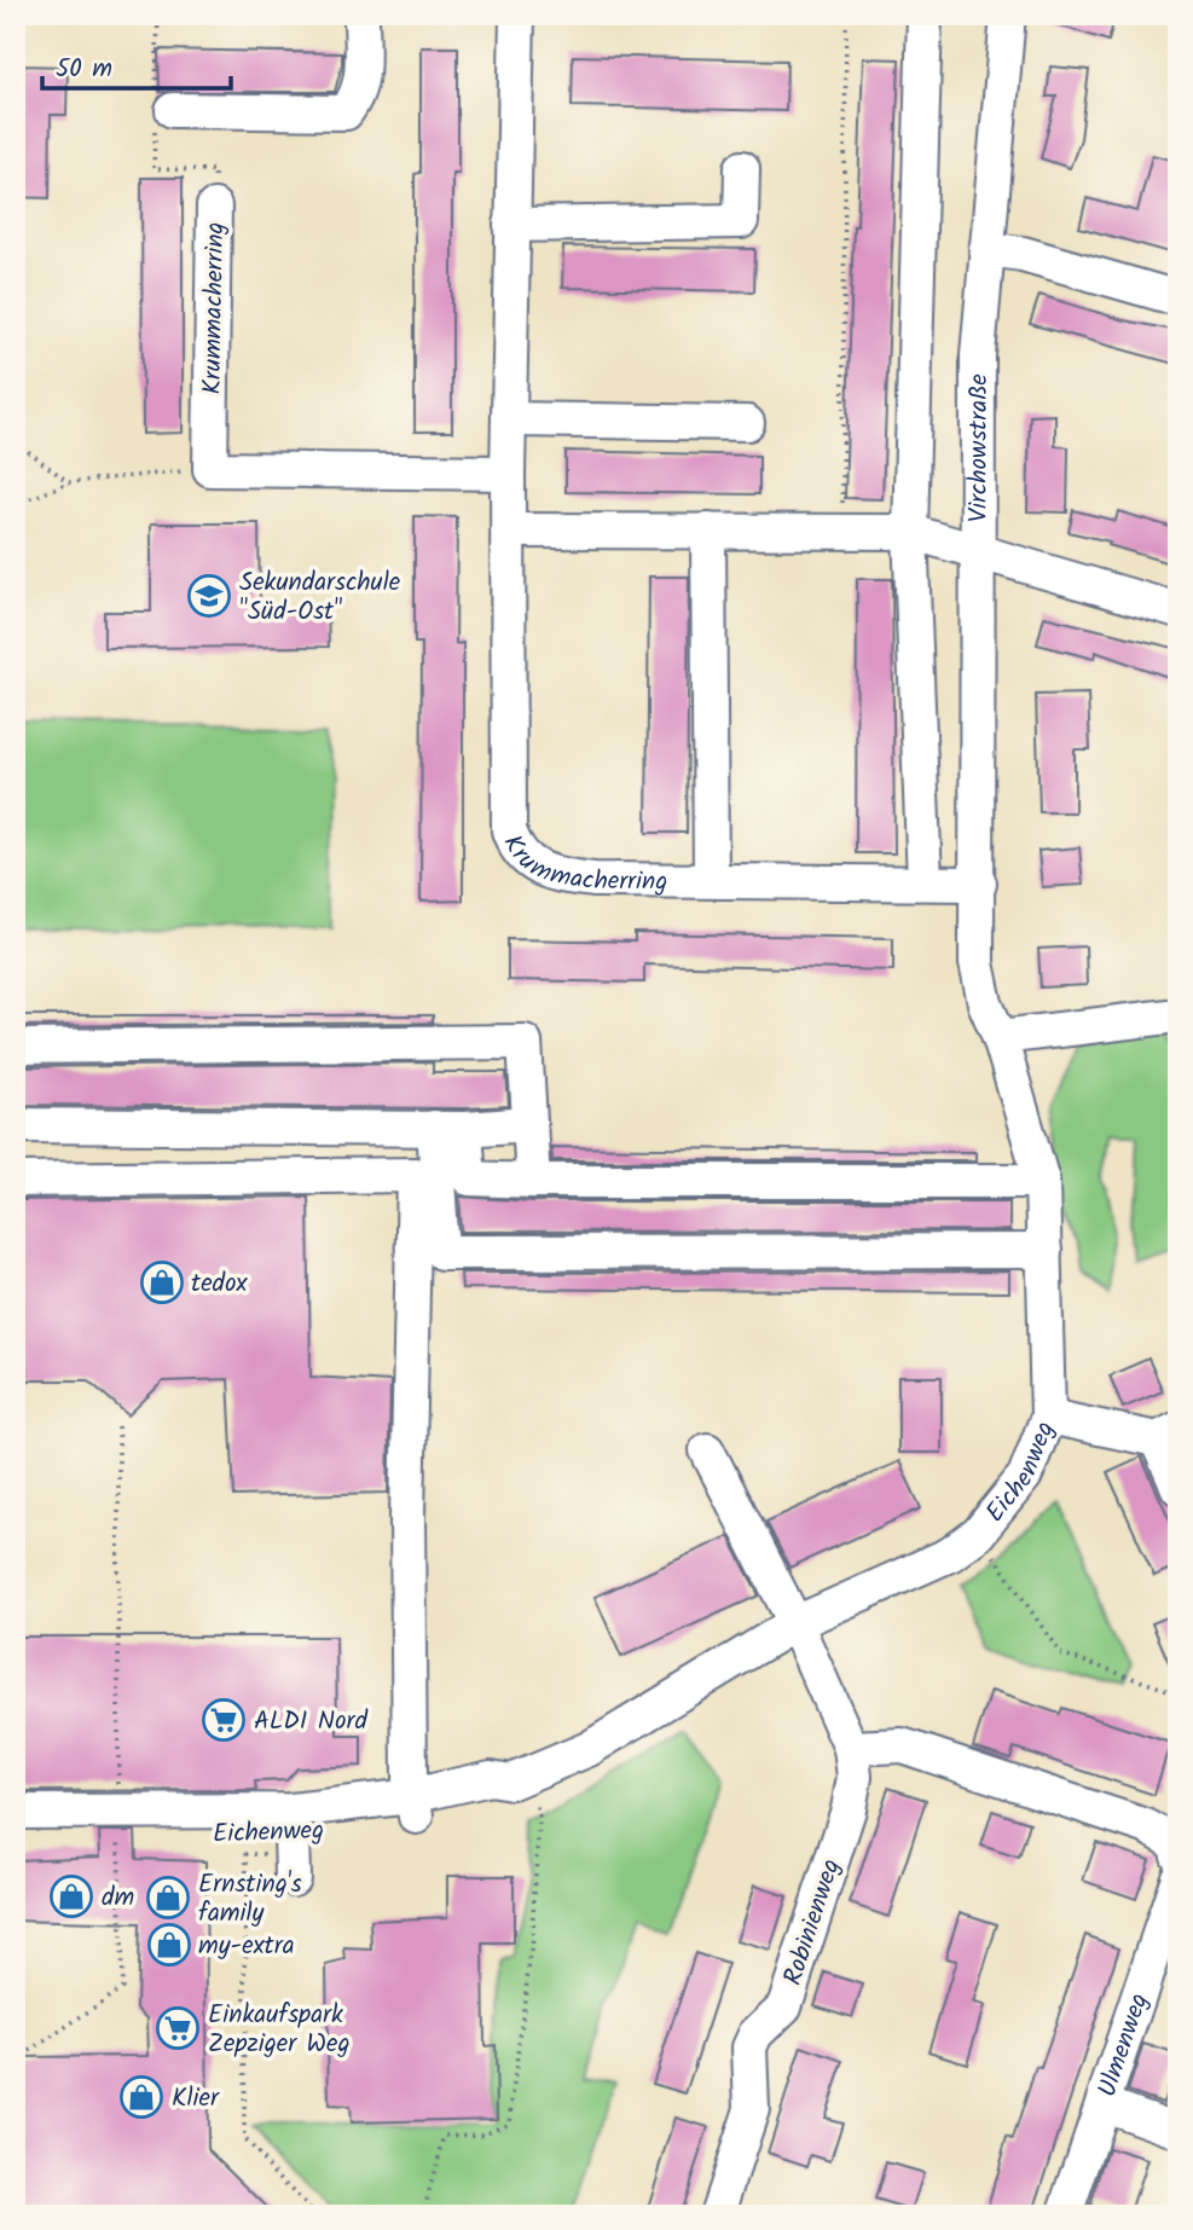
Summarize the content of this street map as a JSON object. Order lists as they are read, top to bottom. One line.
{"streets":{"street":["Krummacherring","Virchowstraße","Eichenweg","Robinienweg","Ulmenweg"]},"crossings":[["Krummacherring","Virchowstraße"],["Krummacherring","Eichenweg"],["Virchowstraße","Eichenweg"],["Eichenweg","Robinienweg"]],"places":{"school or university":["Sekundarschule \"Süd-Ost\""],"shop":["tedox","dm","Ernsting's family","my-extra","Klier"],"supermarket":["ALDI Nord","Einkaufspark Zepziger Weg"]},"scale_bar":"50 m"}
